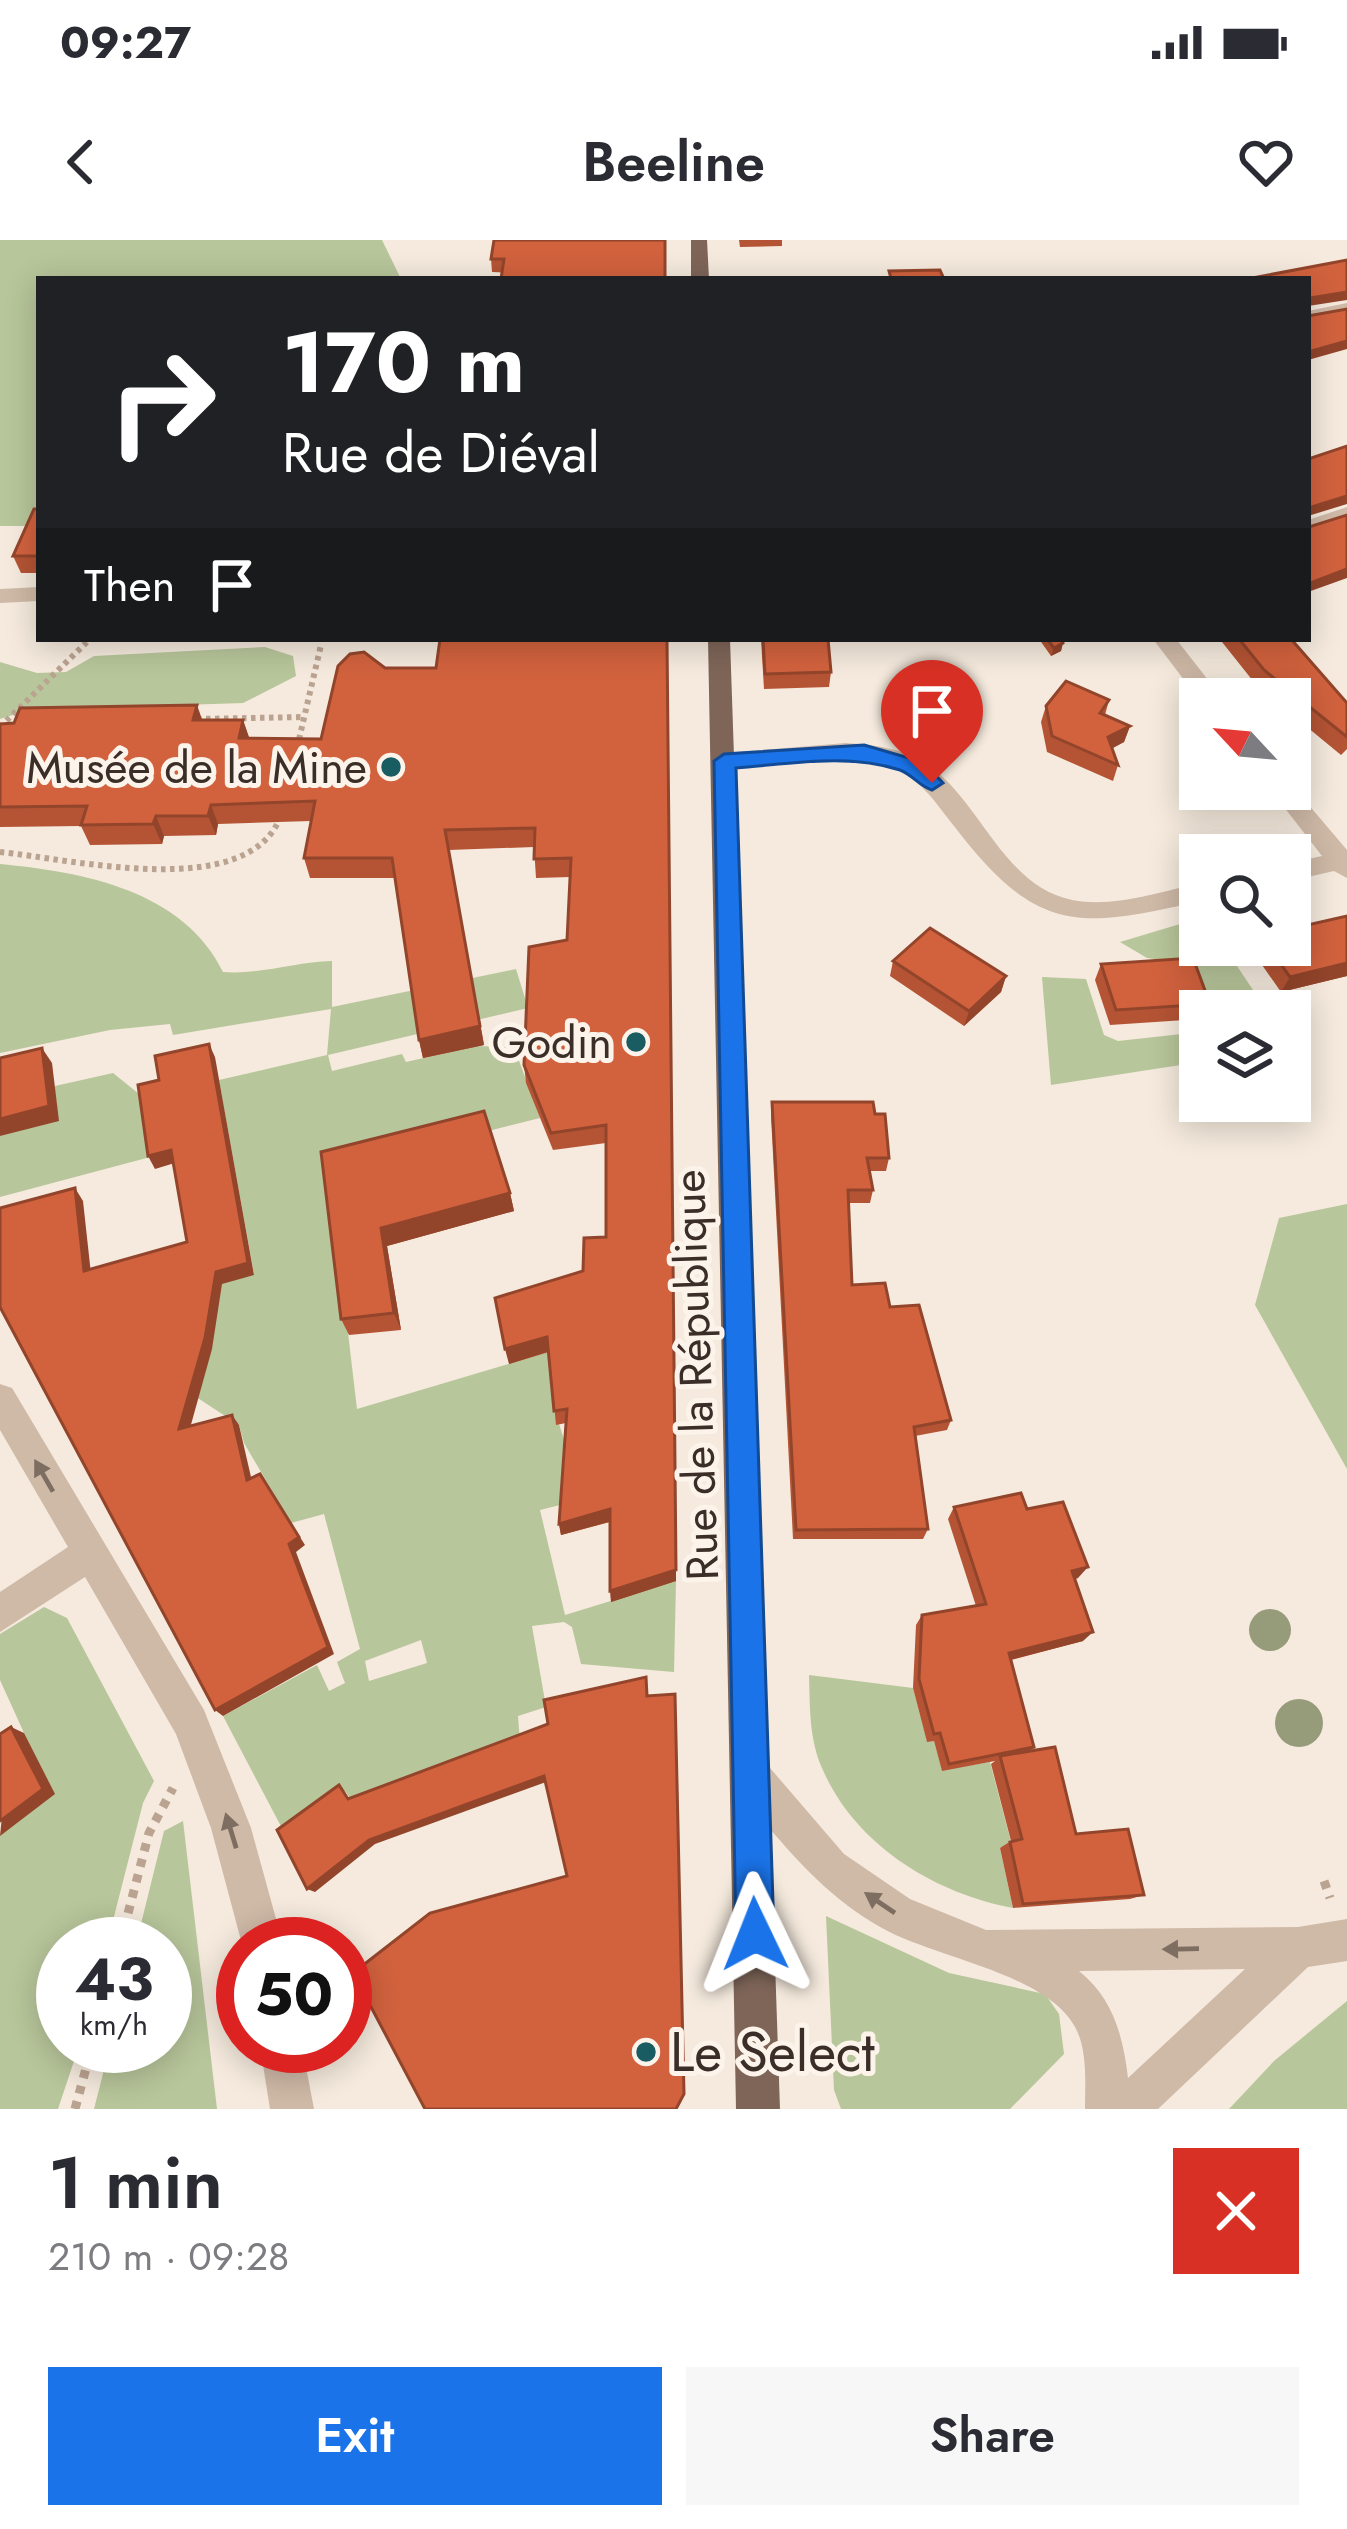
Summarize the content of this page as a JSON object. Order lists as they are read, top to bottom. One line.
{"streets":{"main road":["Rue de la République"]},"places":["Musée de la Mine","Godin","Le Select"],"north":"top left","page":{"status":"09:27","header":"Beeline","turn":["170 m","Rue de Diéval"],"then":"Then","speed":"43 km/h","limit":"50","heading":["1 min","210 m · 09:28"],"buttons":["Exit","Share"]}}
